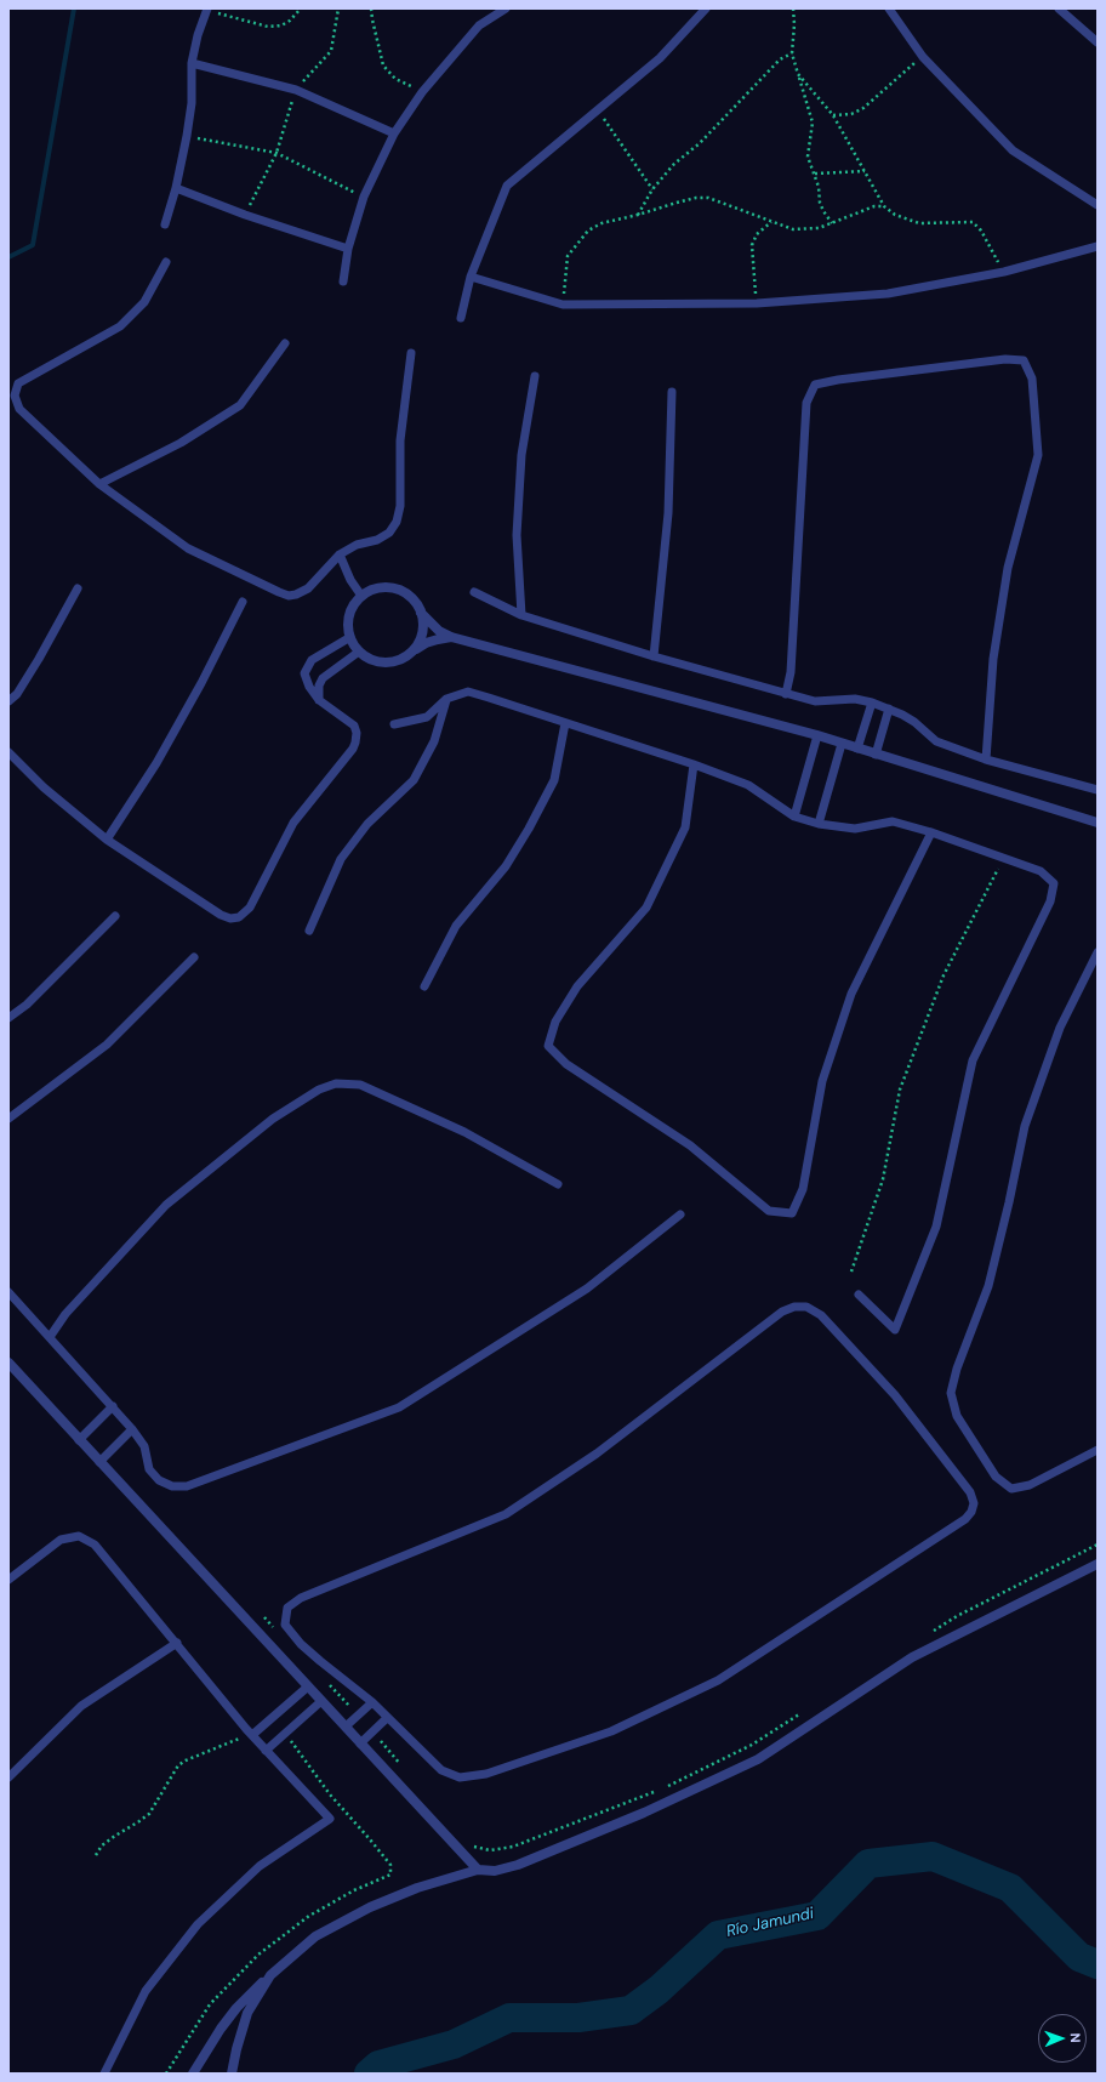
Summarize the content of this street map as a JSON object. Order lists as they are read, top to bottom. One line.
{"water":["Río Jamundi"],"north":"right"}
